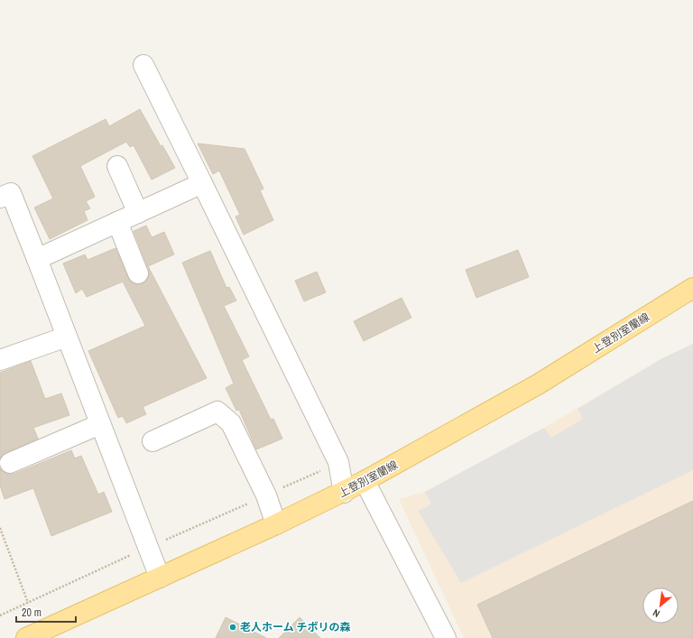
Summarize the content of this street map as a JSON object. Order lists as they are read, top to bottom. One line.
{"streets":{"main road":["上登別室蘭線"]},"places":["老人ホーム チボリの森"],"scale_bar":"20 m","north":"bottom left"}
